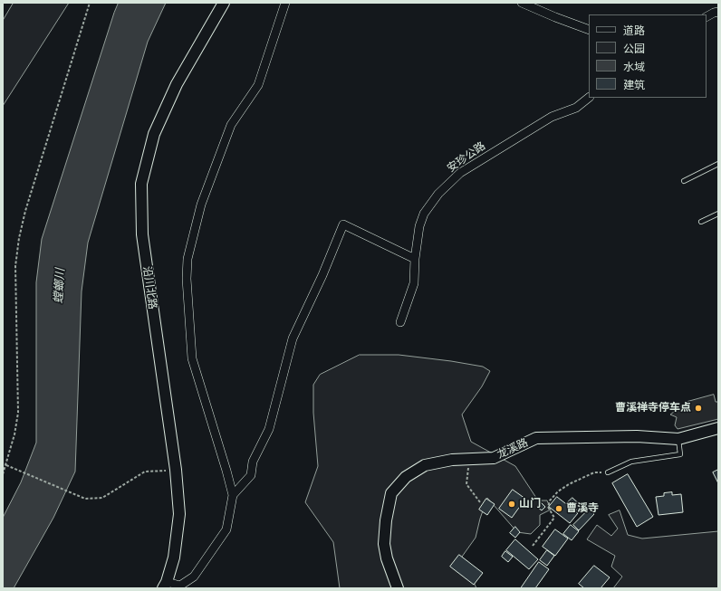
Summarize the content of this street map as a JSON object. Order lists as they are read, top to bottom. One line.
{"streets":{"main road":["沿川北路","龙溪路"],"street":["安珍公路"]},"water":["螳螂川"],"places":["曹溪禅寺停车点","山门","曹溪寺"],"legend":["道路","公园","水域","建筑"]}
